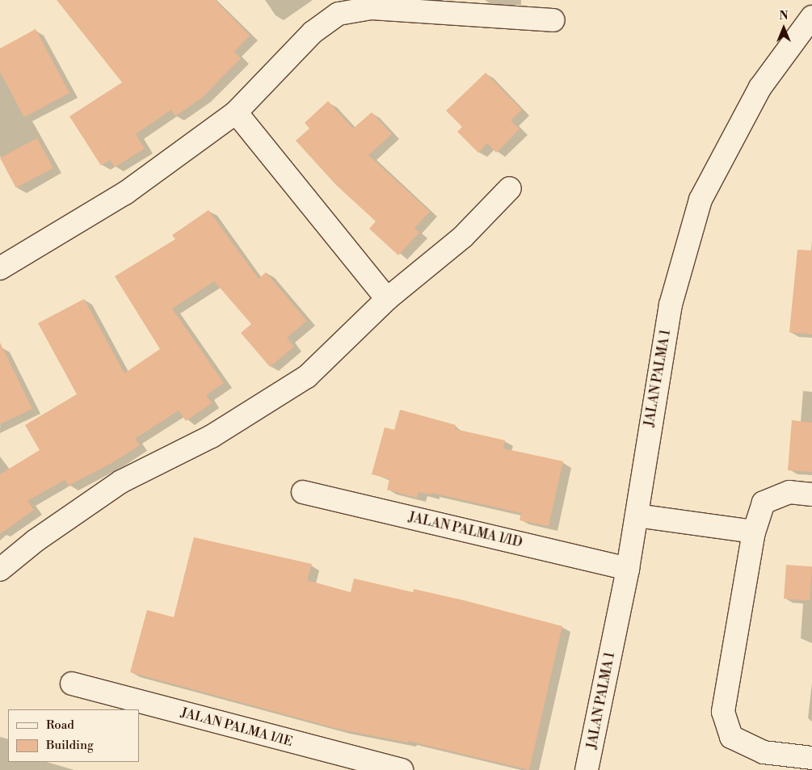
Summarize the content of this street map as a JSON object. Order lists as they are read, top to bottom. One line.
{"streets":{"street":["JALAN PALMA 1","JALAN PALMA 1/1D","JALAN PALMA 1/1E"]},"crossings":[["JALAN PALMA 1","JALAN PALMA 1/1D"]],"legend":["Road","Building"],"north":"top"}
